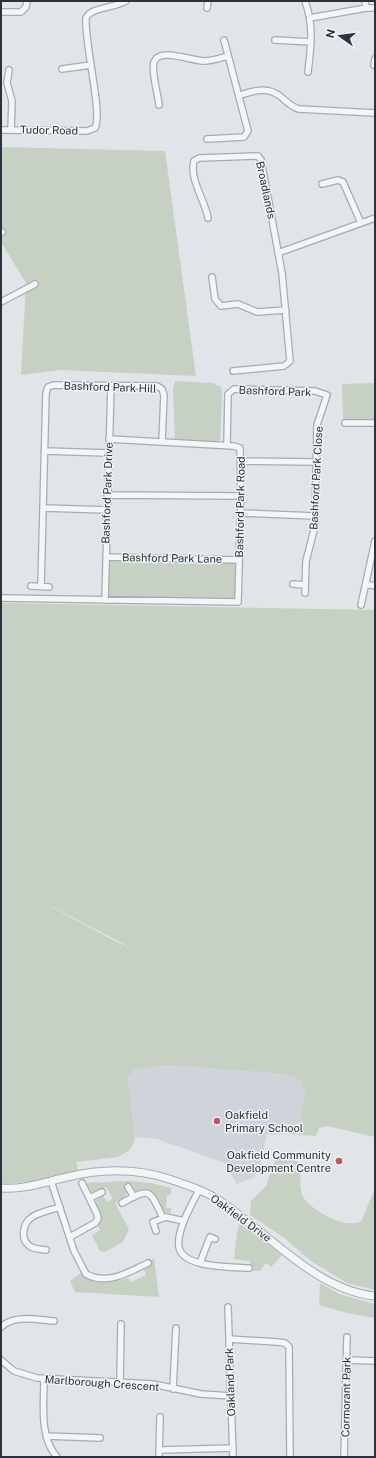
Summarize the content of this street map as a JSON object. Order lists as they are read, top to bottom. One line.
{"streets":{"street":["Tudor Road","Broadlands","Bashford Park Hill","Bashford Park","Bashford Park Close","Bashford Park Drive","Bashford Park Road","Bashford Park Lane","Oakfield Drive","Oakland Park","Marlborough Crescent","Cormorant Park"]},"crossings":[["Bashford Park Hill","Bashford Park Drive"],["Bashford Park Hill","Bashford Park Road"],["Bashford Park","Bashford Park Close"],["Bashford Park","Bashford Park Road"],["Bashford Park Drive","Bashford Park Road"],["Bashford Park Drive","Bashford Park Lane"],["Bashford Park Road","Bashford Park Lane"],["Oakland Park","Marlborough Crescent"]],"places":["Oakfield Primary School","Oakfield Community Development Centre"],"north":"left"}
